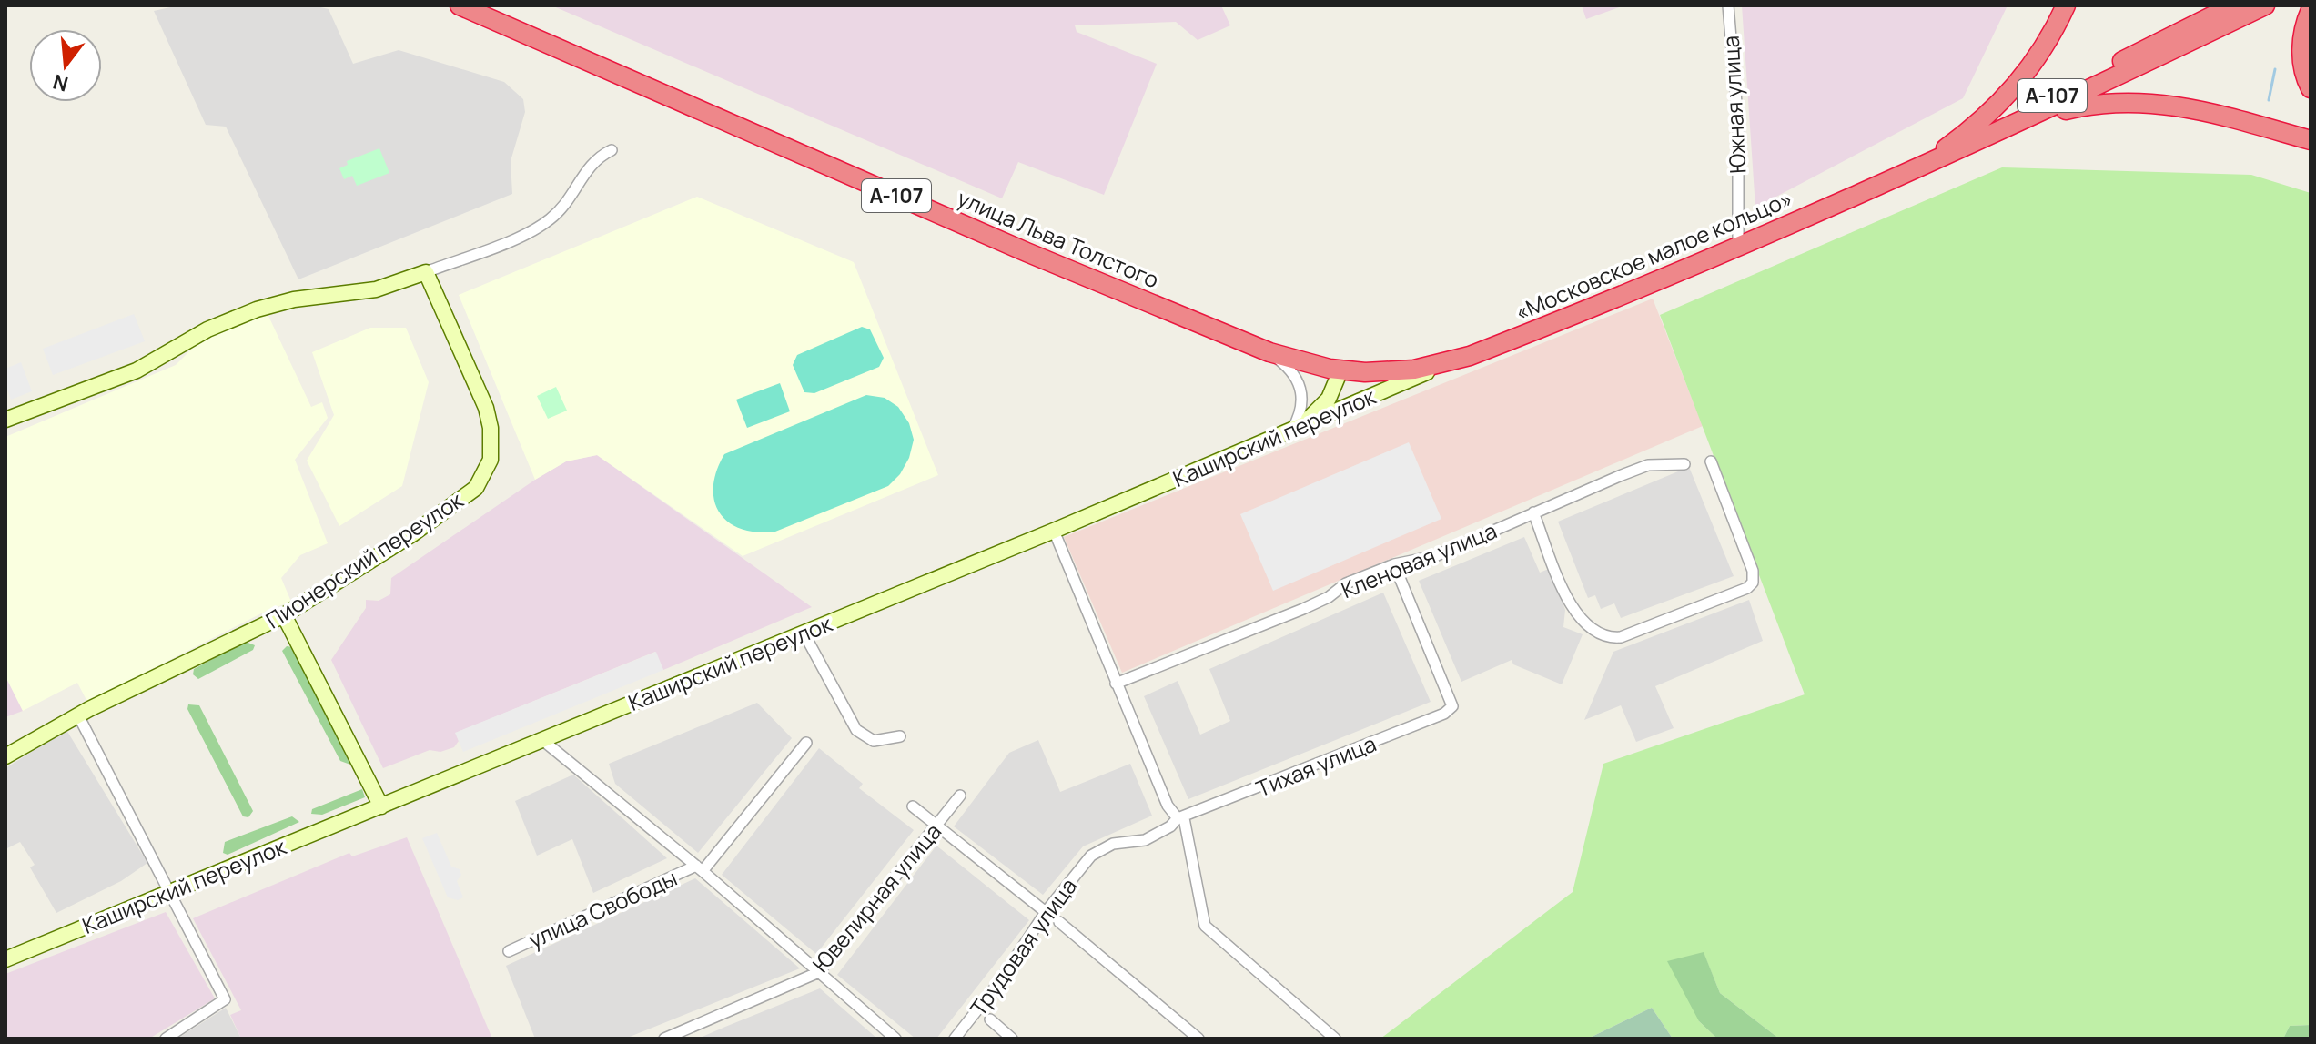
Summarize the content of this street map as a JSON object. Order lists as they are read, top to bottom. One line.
{"streets":{"highway":["А-107","улица Льва Толстого","«Московское малое кольцо»"],"main road":["Каширский переулок","Пионерский переулок"],"street":["Южная улица","Кленовая улица","Тихая улица","Ювелирная улица","улица Свободы","Трудовая улица"]},"crossings":[["Южная улица","«Московское малое кольцо»"],["улица Льва Толстого","«Московское малое кольцо»"],["улица Льва Толстого","Каширский переулок"],["«Московское малое кольцо»","Каширский переулок"],["Кленовая улица","Тихая улица"],["Тихая улица","Трудовая улица"]],"north":"bottom"}
